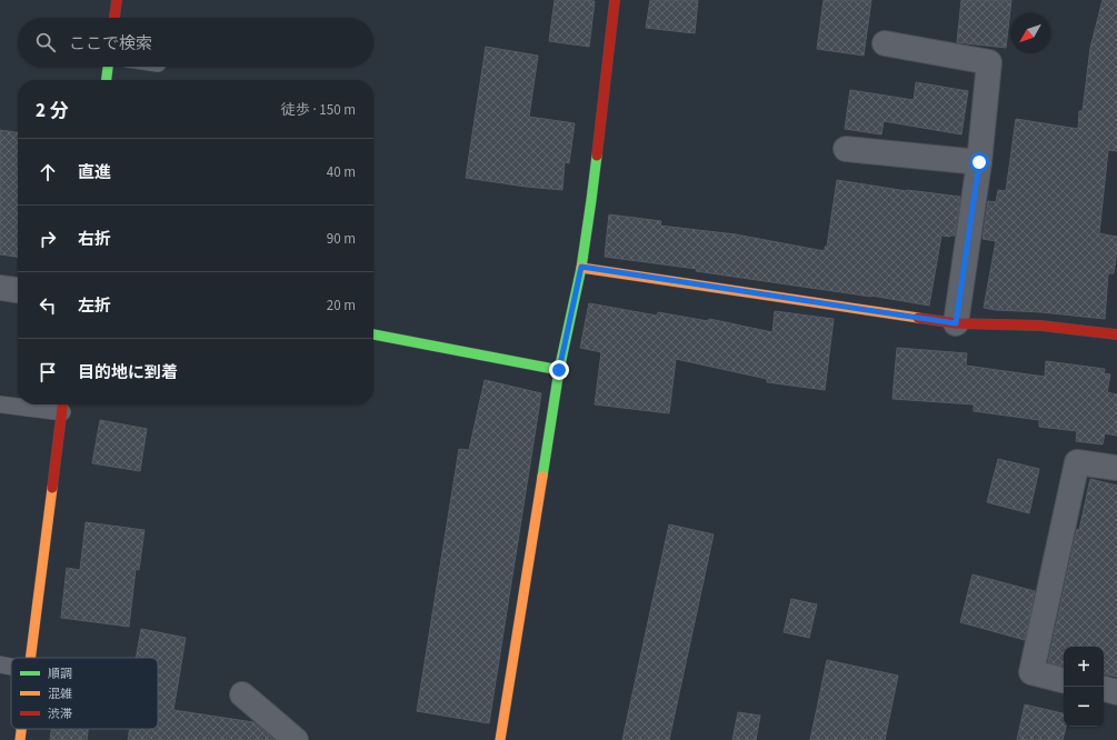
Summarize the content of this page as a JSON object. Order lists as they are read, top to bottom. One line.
{"legend":["順調","混雑","渋滞"],"north":"bottom left","page":{"search":"ここで検索","heading":["2 分","徒歩 · 150 m"],"list":[["直進","40 m"],["右折","90 m"],["左折","20 m"],"目的地に到着"],"map_buttons":["+","−"]}}
